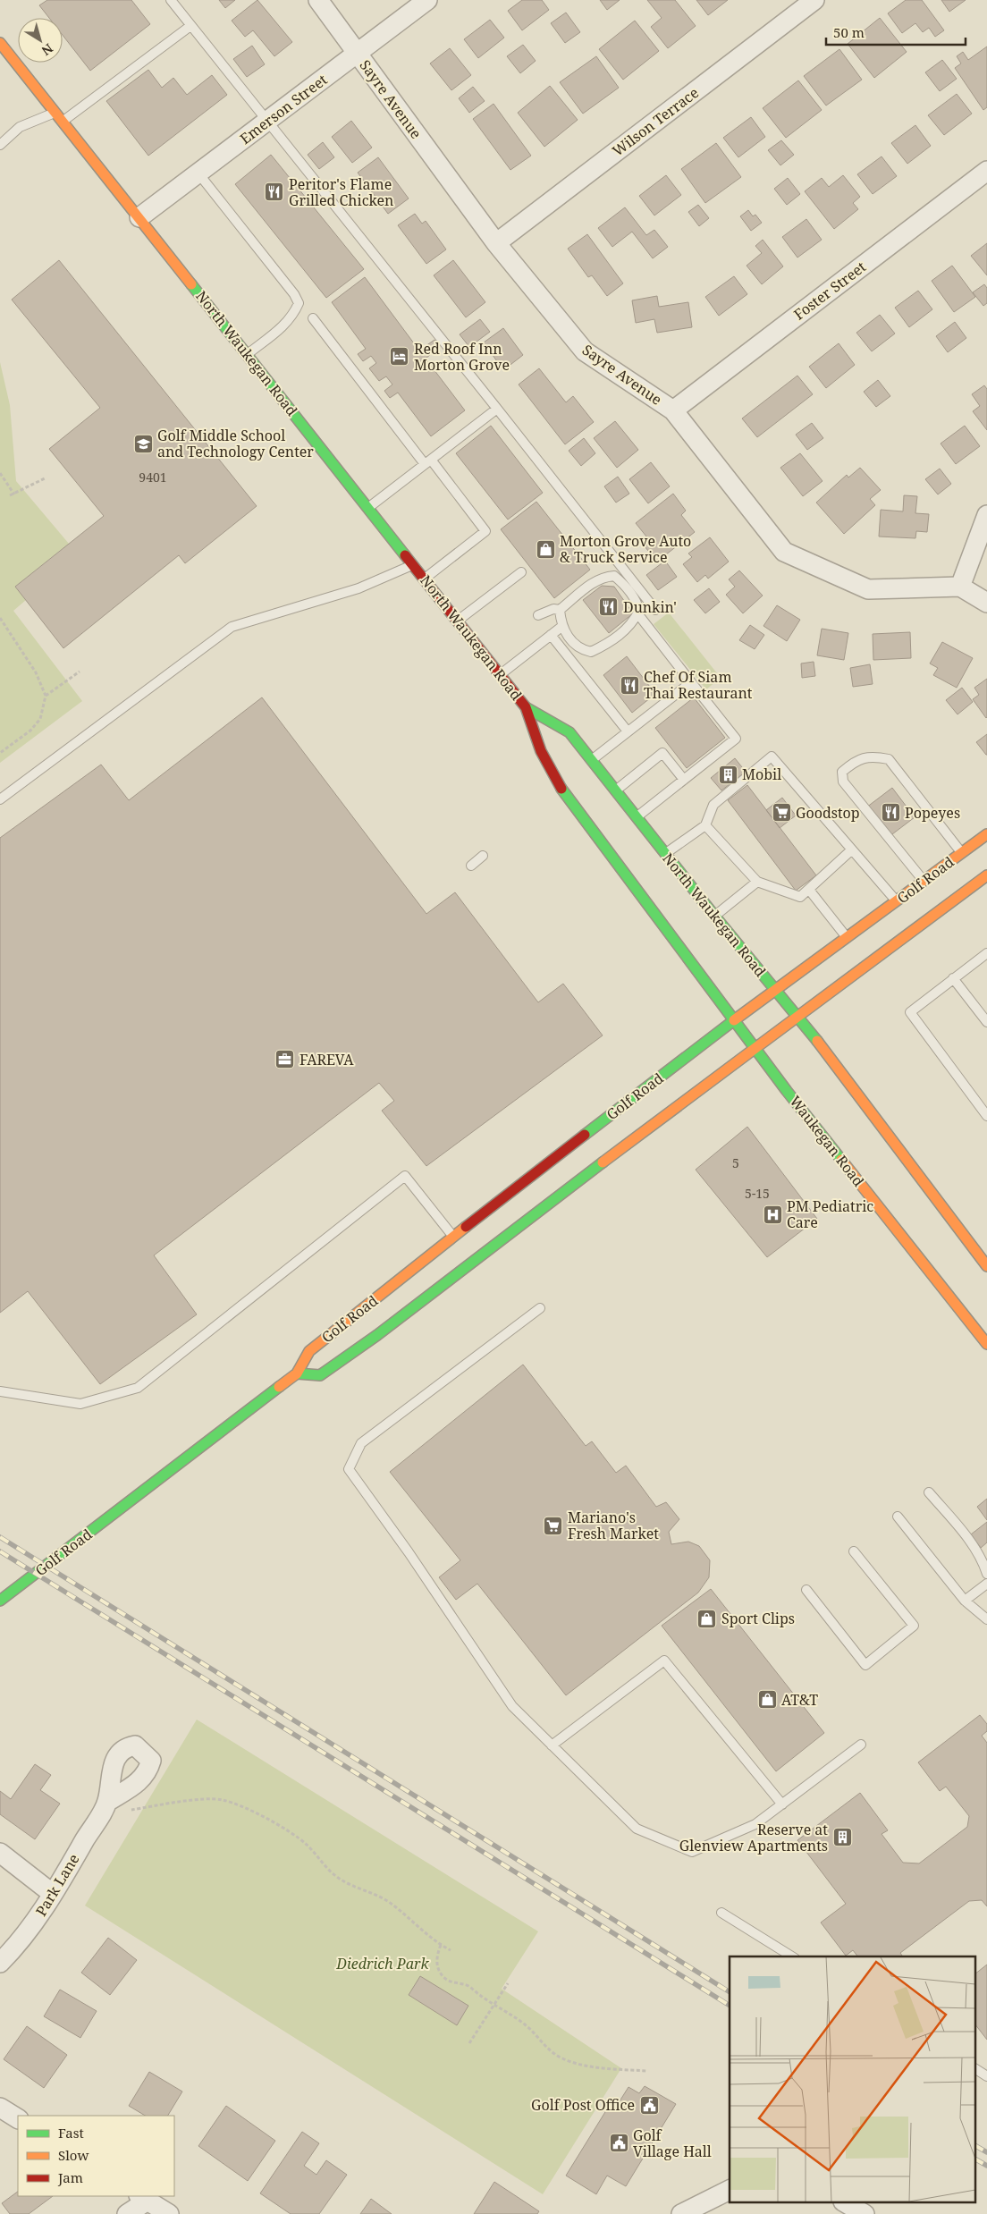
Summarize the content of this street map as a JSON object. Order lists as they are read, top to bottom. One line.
{"streets":{"main road":["North Waukegan Road","Golf Road","Waukegan Road"],"street":["Sayre Avenue","Emerson Street","Wilson Terrace","Foster Street","Park Lane"]},"crossings":[["Sayre Avenue","Emerson Street"],["Sayre Avenue","Wilson Terrace"],["Sayre Avenue","Foster Street"],["Emerson Street","North Waukegan Road"],["North Waukegan Road","Golf Road"],["North Waukegan Road","Waukegan Road"],["Golf Road","Waukegan Road"]],"parks":["Diedrich Park"],"places":{"restaurant":["Peritor's Flame Grilled Chicken","Dunkin'","Chef Of Siam Thai Restaurant","Popeyes"],"hotel":["Red Roof Inn Morton Grove"],"school or university":["Golf Middle School and Technology Center"],"shop":["Morton Grove Auto & Truck Service","Sport Clips","AT&T"],"building":["Mobil","Reserve at Glenview Apartments"],"supermarket":["Goodstop","Mariano's Fresh Market"],"office":["FAREVA"],"hospital":["PM Pediatric Care"],"public building":["Golf Post Office","Golf Village Hall"]},"house_numbers":["9401","5","5-15"],"legend":["Fast","Slow","Jam"],"scale_bar":"50 m","north":"bottom right"}
